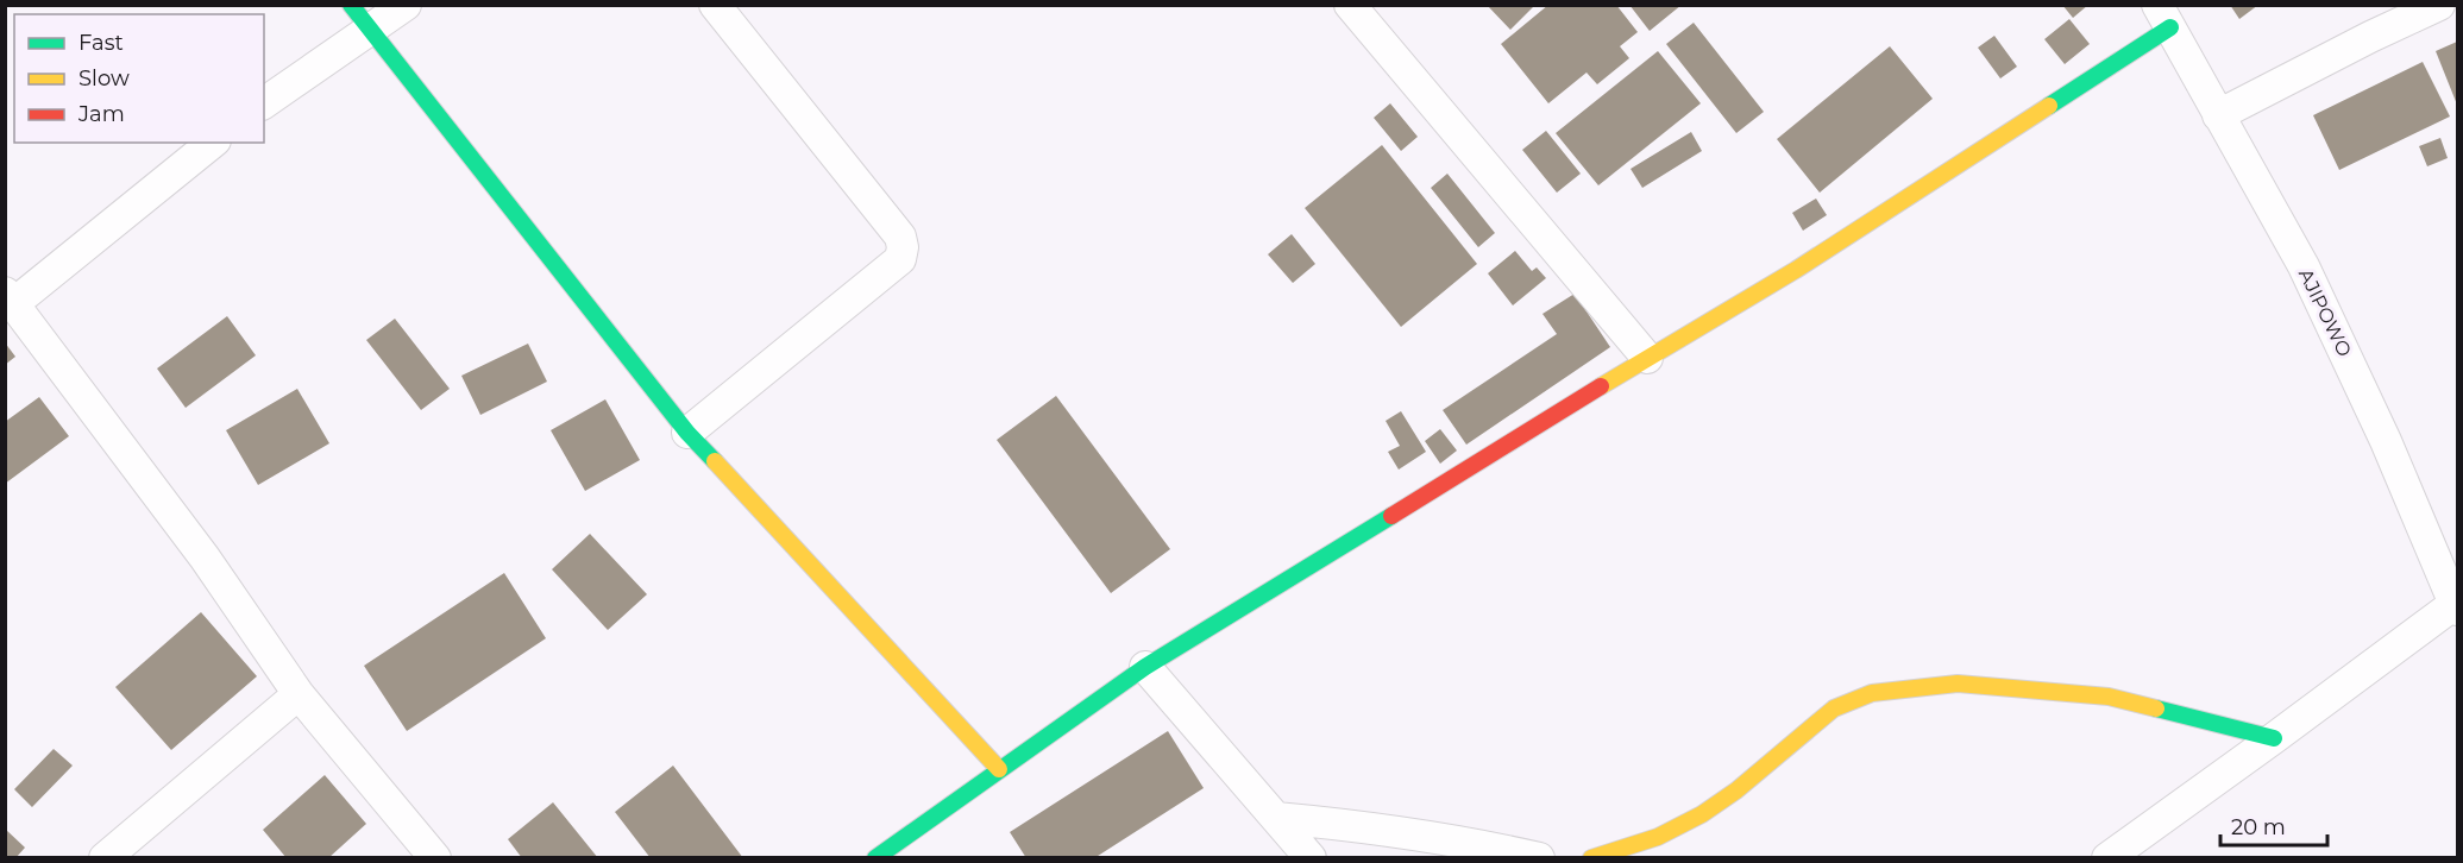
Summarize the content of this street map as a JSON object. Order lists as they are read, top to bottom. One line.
{"streets":{"street":["AJIPOWO"]},"legend":["Fast","Slow","Jam"],"scale_bar":"20 m"}
